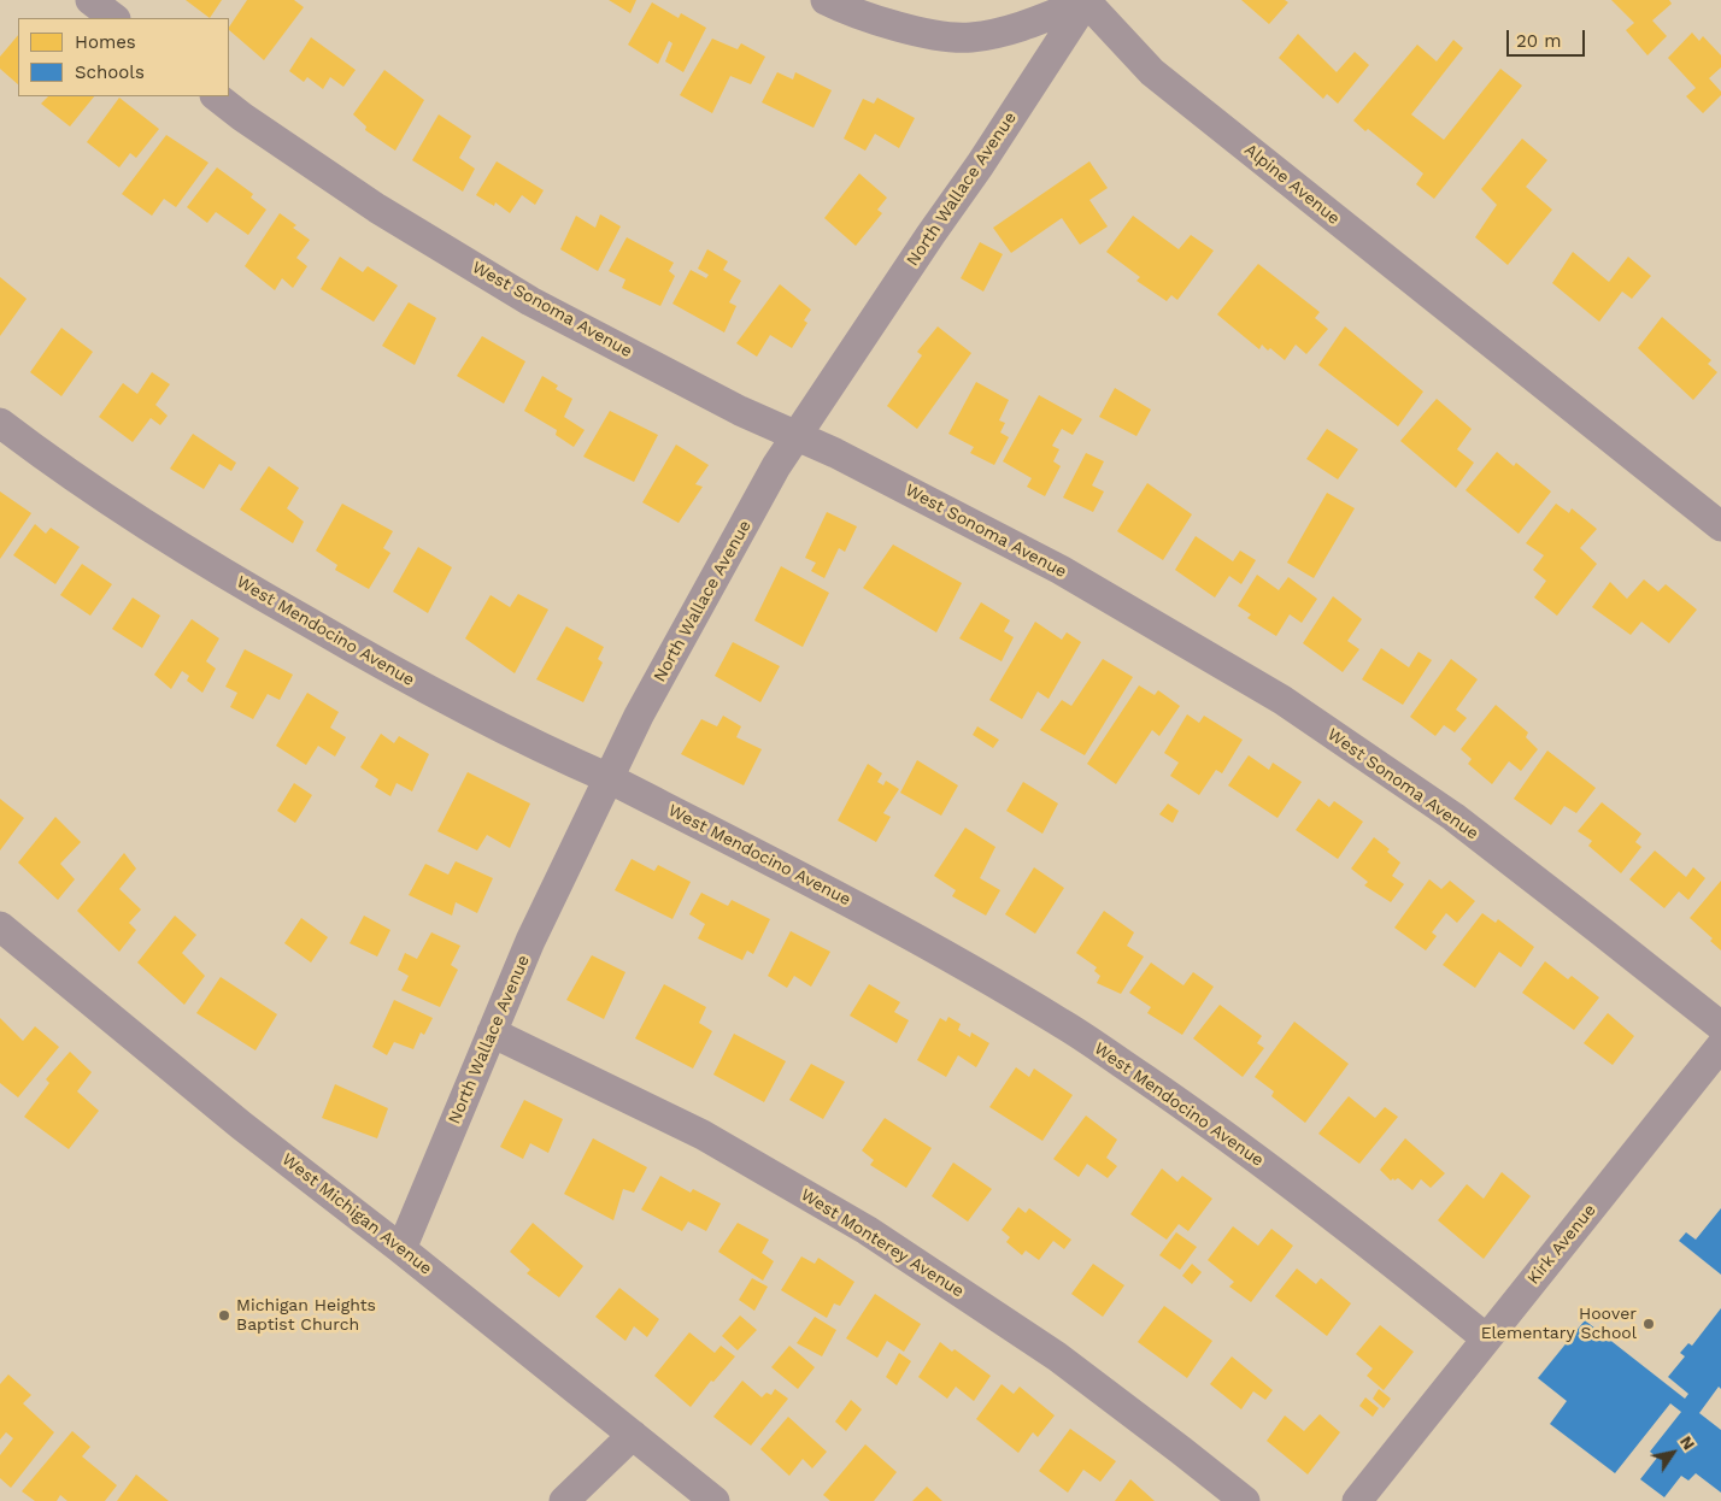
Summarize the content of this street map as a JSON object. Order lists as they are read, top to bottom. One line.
{"streets":{"street":["Alpine Avenue","North Wallace Avenue","West Sonoma Avenue","West Mendocino Avenue","West Michigan Avenue","West Monterey Avenue","Kirk Avenue"]},"crossings":[["Alpine Avenue","North Wallace Avenue"],["North Wallace Avenue","West Sonoma Avenue"],["North Wallace Avenue","West Mendocino Avenue"],["North Wallace Avenue","West Michigan Avenue"],["North Wallace Avenue","West Monterey Avenue"],["West Mendocino Avenue","Kirk Avenue"]],"places":["Michigan Heights Baptist Church","Hoover Elementary School"],"legend":["Homes","Schools"],"scale_bar":"20 m","north":"top right"}
